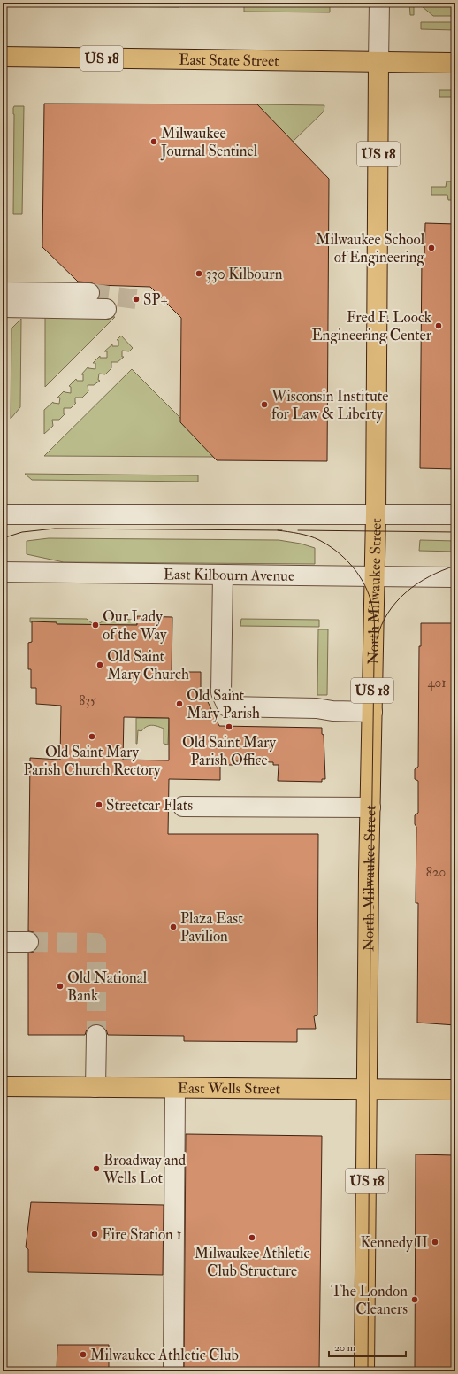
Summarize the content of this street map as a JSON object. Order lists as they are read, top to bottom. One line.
{"streets":{"main road":["US 18","East State Street","North Milwaukee Street","East Wells Street"],"street":["East Kilbourn Avenue"]},"crossings":[["East State Street","North Milwaukee Street"],["East Kilbourn Avenue","North Milwaukee Street"],["North Milwaukee Street","East Wells Street"]],"places":["Milwaukee Journal Sentinel","Milwaukee School of Engineering","330 Kilbourn","SP+","Fred F. Loock Engineering Center","Wisconsin Institute for Law & Liberty","Our Lady of the Way","Old Saint Mary Church","Old Saint Mary Parish","Old Saint Mary Parish Office","Old Saint Mary Parish Church Rectory","Streetcar Flats","Plaza East Pavilion","Old National Bank","Broadway and Wells Lot","Fire Station 1","Milwaukee Athletic Club Structure","Kennedy II","The London Cleaners","Milwaukee Athletic Club"],"house_numbers":["401","835","820"],"scale_bar":"20 m"}
